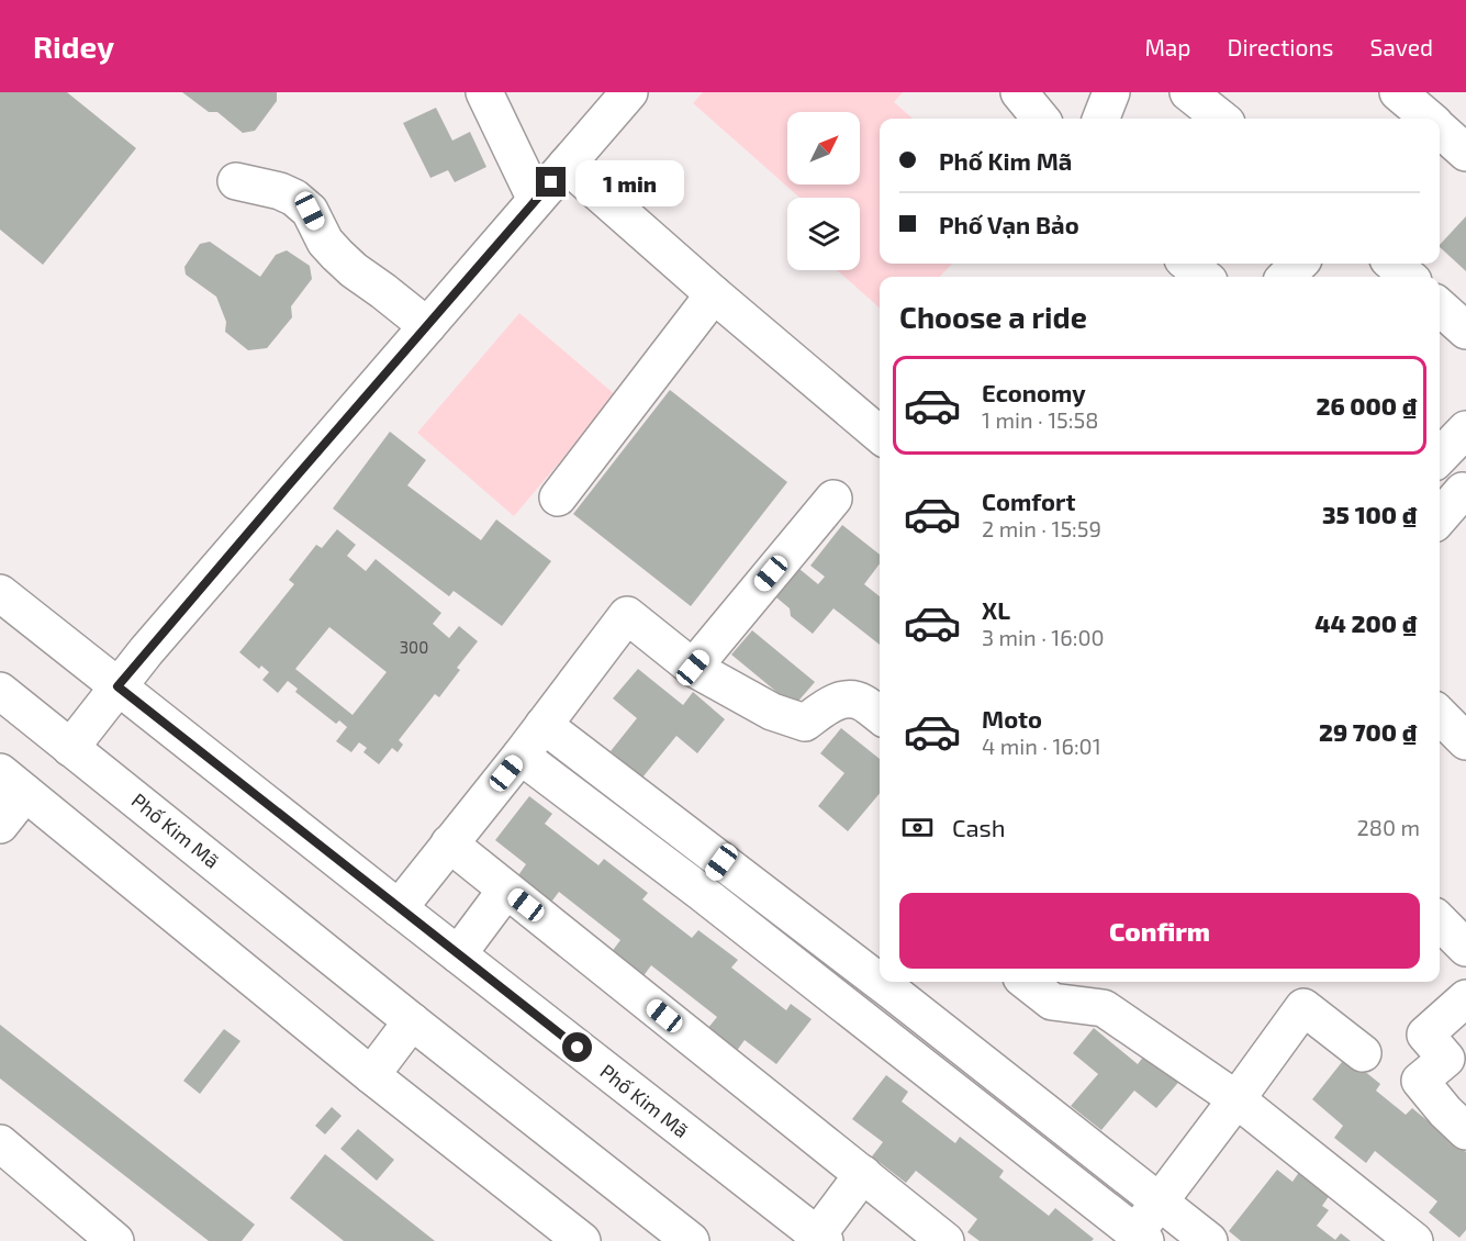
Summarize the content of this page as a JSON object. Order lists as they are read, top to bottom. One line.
{"streets":{"main road":["Phố Kim Mã"]},"house_numbers":["300"],"north":"top right","page":{"header":"Ridey","nav":["Map","Directions","Saved"],"banner":["Phố Kim Mã","Phố Vạn Bảo"],"bubble":"1 min","heading":"Choose a ride","list":[{"name":"Economy","note":"1 min · 15:58","value":"26 000 ₫"},{"name":"Comfort","note":"2 min · 15:59","value":"35 100 ₫"},{"name":"XL","note":"3 min · 16:00","value":"44 200 ₫"},{"name":"Moto","note":"4 min · 16:01","value":"29 700 ₫"}],"pay":["Cash","280 m"],"buttons":"Confirm"}}
